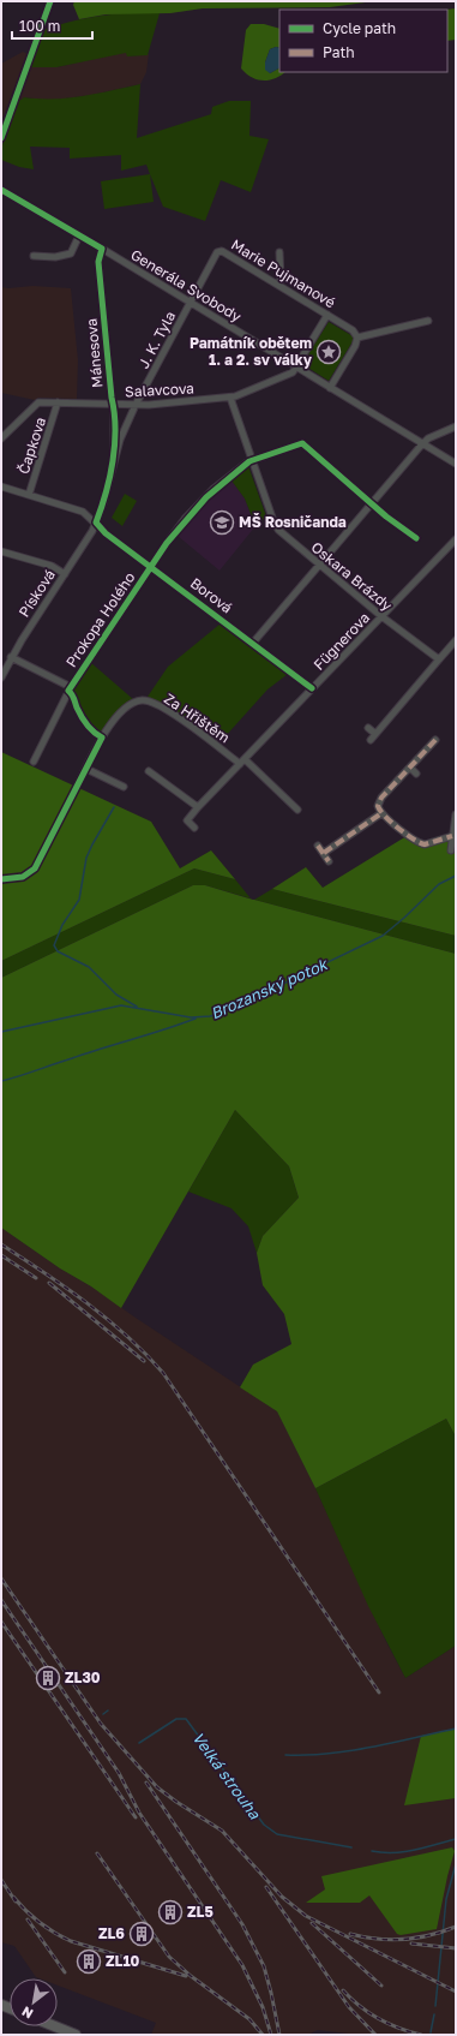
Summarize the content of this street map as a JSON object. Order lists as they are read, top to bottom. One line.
{"streets":{"street":["Marie Pujmanové","Generála Svobody","J. K. Tyla","Mánesova","Salavcova","Čapkova","Oskara Brázdy","Písková","Borová","Prokopa Holého","Fügnerova","Za Hřištěm"]},"crossings":[["Marie Pujmanové","Generála Svobody"],["Marie Pujmanové","J. K. Tyla"],["Generála Svobody","J. K. Tyla"],["Generála Svobody","Mánesova"],["Generála Svobody","Salavcova"],["J. K. Tyla","Mánesova"],["J. K. Tyla","Salavcova"],["J. K. Tyla","Písková"],["J. K. Tyla","Borová"],["Mánesova","Salavcova"],["Salavcova","Čapkova"],["Salavcova","Oskara Brázdy"],["Čapkova","Borová"],["Oskara Brázdy","Prokopa Holého"],["Oskara Brázdy","Fügnerova"],["Písková","Borová"],["Borová","Prokopa Holého"],["Borová","Fügnerova"],["Fügnerova","Za Hřištěm"]],"water":["Brozanský potok","Velká strouha"],"places":{"place":["Památník obětem 1. a 2. sv války"],"school or university":["MŠ Rosničanda"],"building":["ZL30","ZL5","ZL6","ZL10"]},"legend":["Cycle path","Path"],"scale_bar":"100 m","north":"bottom left"}
